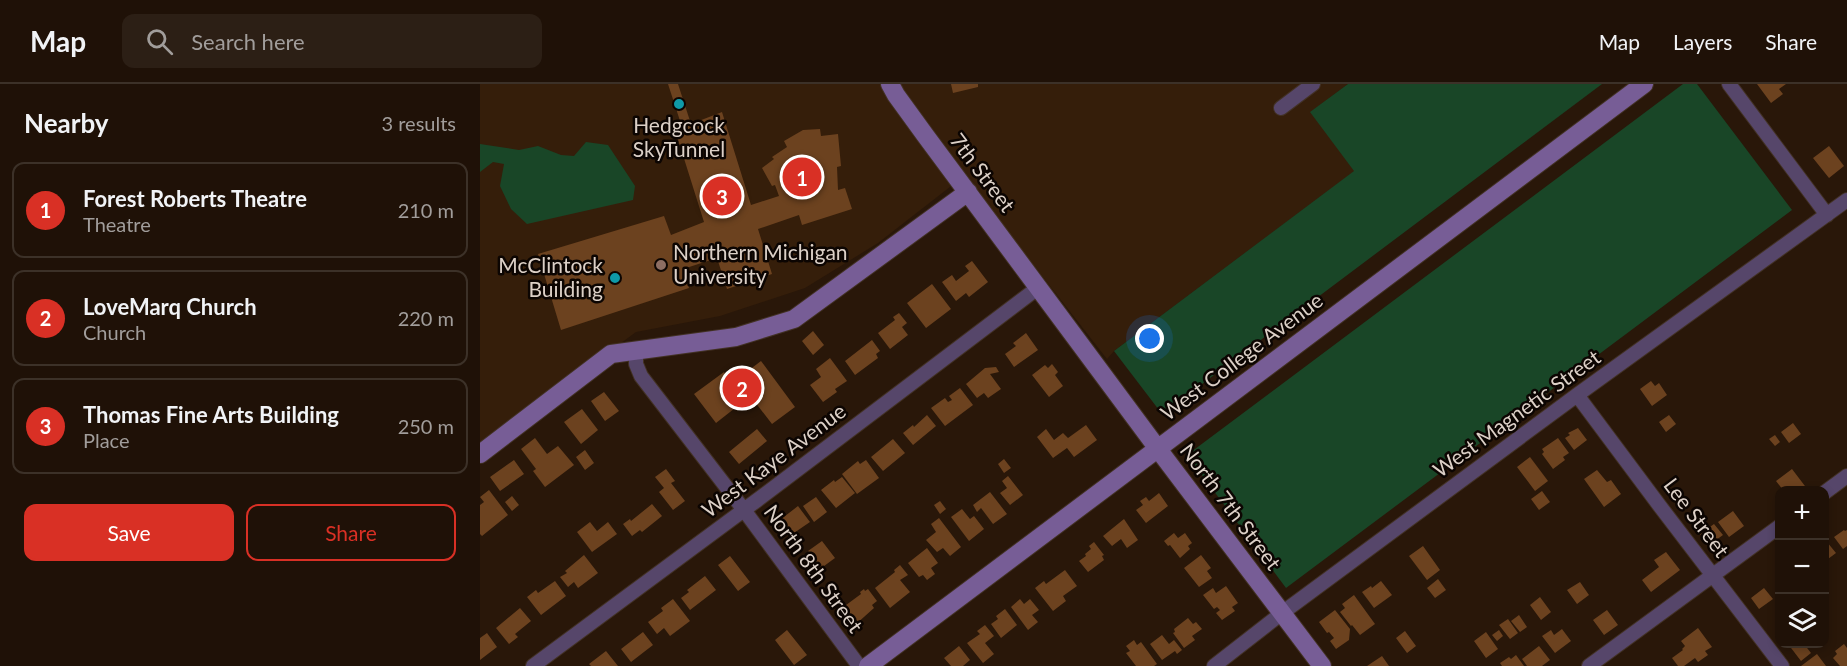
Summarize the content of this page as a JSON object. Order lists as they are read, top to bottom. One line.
{"streets":{"street":["7th Street","West College Avenue","West Magnetic Street","West Kaye Avenue","North 7th Street","Lee Street","North 8th Street"]},"crossings":[["7th Street","West Kaye Avenue"],["7th Street","North 7th Street"],["West College Avenue","North 7th Street"],["West Magnetic Street","North 7th Street"],["West Magnetic Street","Lee Street"],["West Kaye Avenue","North 7th Street"],["West Kaye Avenue","North 8th Street"]],"places":["Hedgcock SkyTunnel","Northern Michigan University","McClintock Building"],"page":{"header":"Map","search":"Search here","nav":["Map","Layers","Share"],"heading":["Nearby","3 results"],"pins":["1","3","2"],"list":[{"mark":"1","name":"Forest Roberts Theatre","note":"Theatre","value":"210 m"},{"mark":"2","name":"LoveMarq Church","note":"Church","value":"220 m"},{"mark":"3","name":"Thomas Fine Arts Building","note":"Place","value":"250 m"}],"buttons":["Save","Share"],"map_buttons":["+","−"]}}
